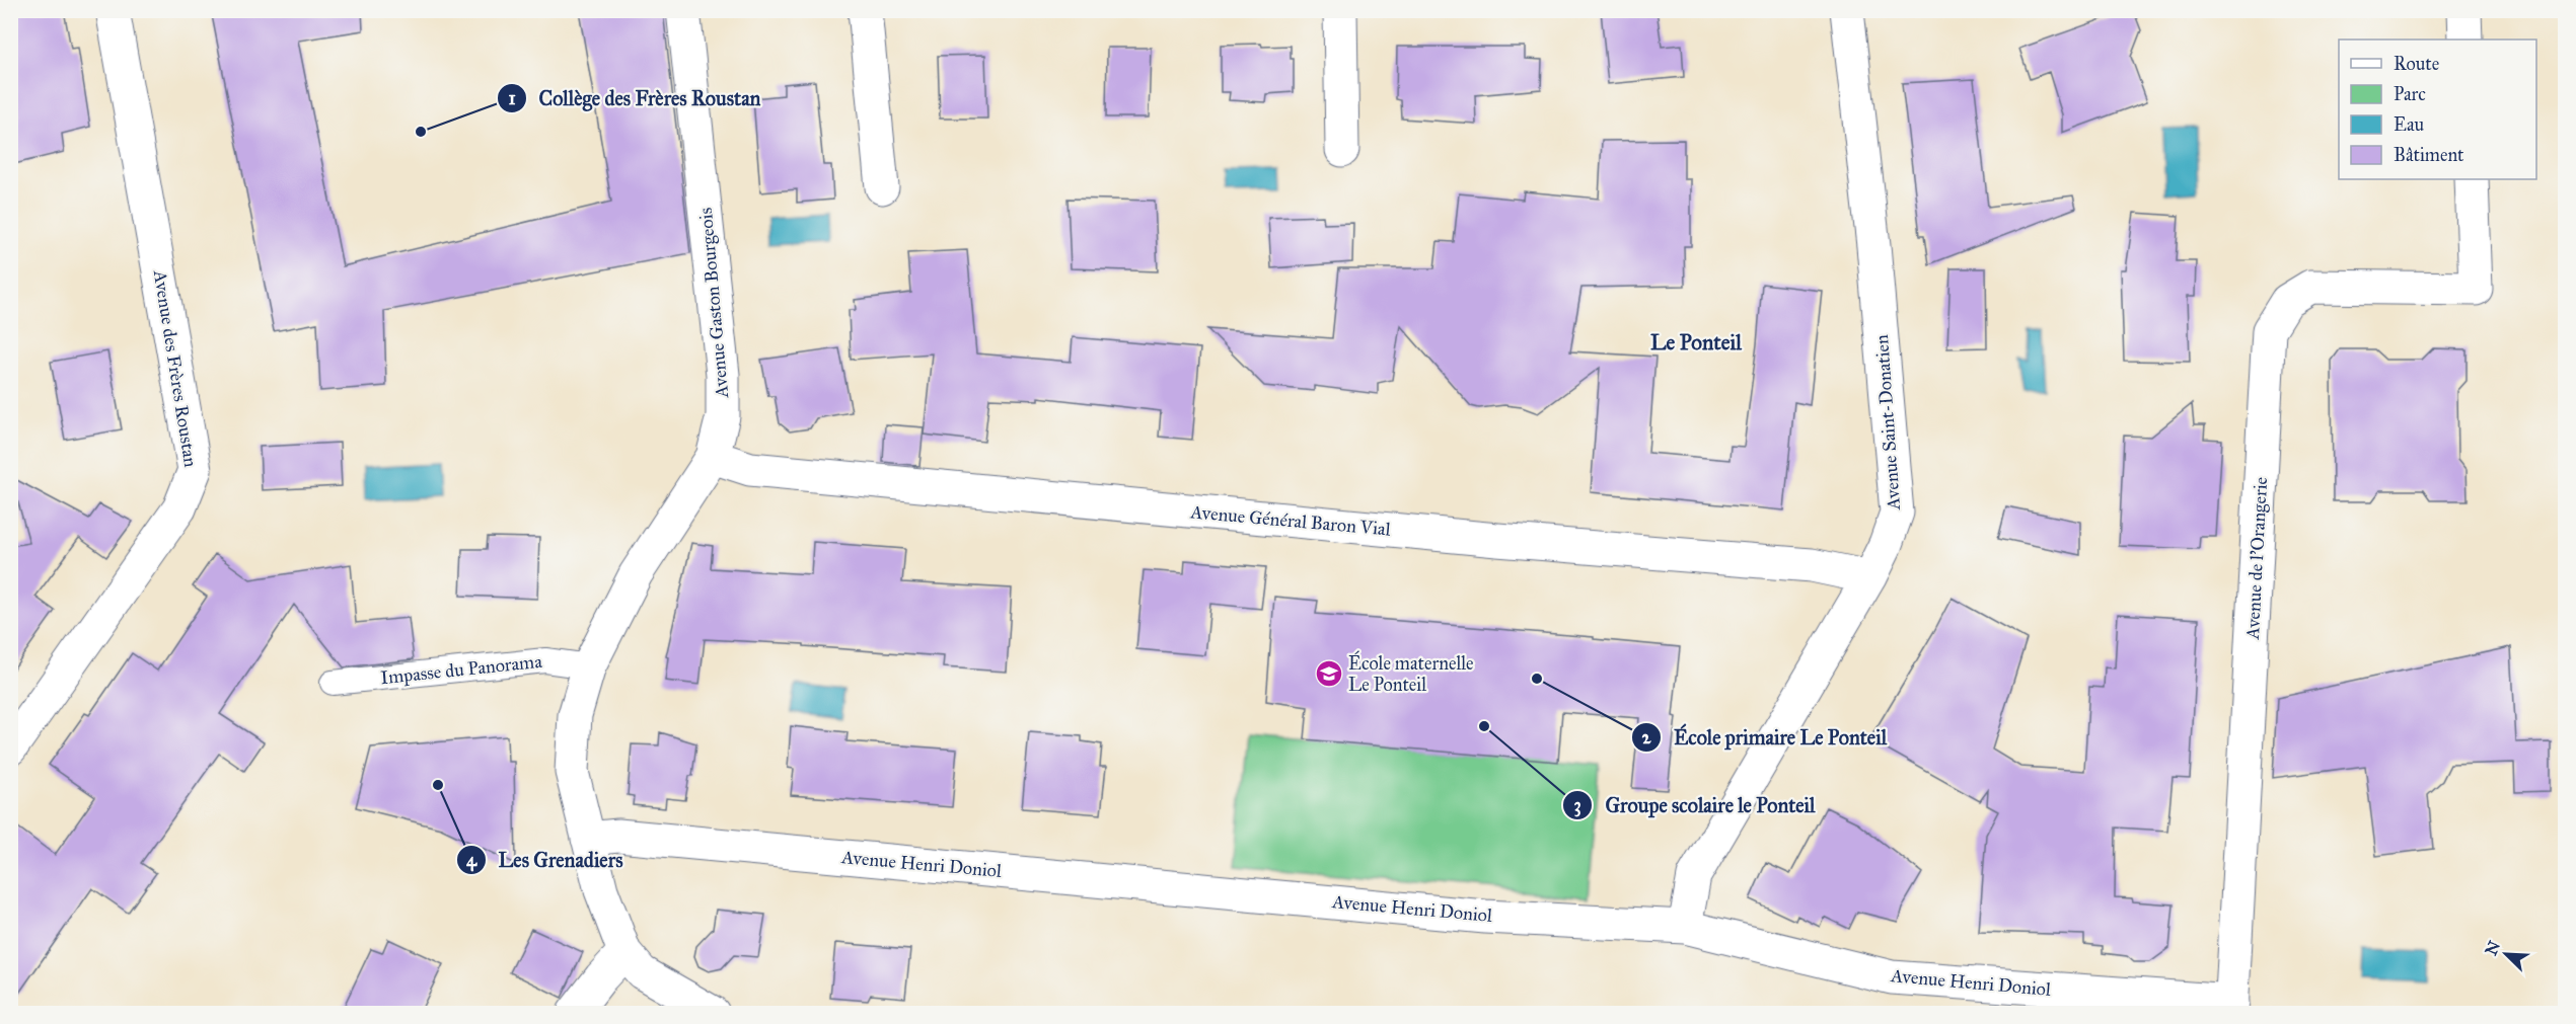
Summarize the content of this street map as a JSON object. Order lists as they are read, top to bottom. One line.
{"streets":{"street":["Avenue Gaston Bourgeois","Avenue des Frères Roustan","Avenue Saint-Donatien","Avenue Général Baron Vial","Avenue de l'Orangerie","Avenue Henri Doniol"],"lane":["Impasse du Panorama"]},"crossings":[["Avenue Gaston Bourgeois","Avenue Général Baron Vial"],["Avenue Gaston Bourgeois","Impasse du Panorama"],["Avenue Gaston Bourgeois","Avenue Henri Doniol"],["Avenue Saint-Donatien","Avenue Général Baron Vial"],["Avenue Saint-Donatien","Avenue Henri Doniol"],["Avenue de l'Orangerie","Avenue Henri Doniol"]],"districts":["Le Ponteil"],"places":{"other":["Collège des Frères Roustan","École primaire Le Ponteil","Groupe scolaire le Ponteil","Les Grenadiers"],"school or university":["École maternelle Le Ponteil"]},"legend":["Route","Parc","Eau","Bâtiment"],"north":"top left"}
